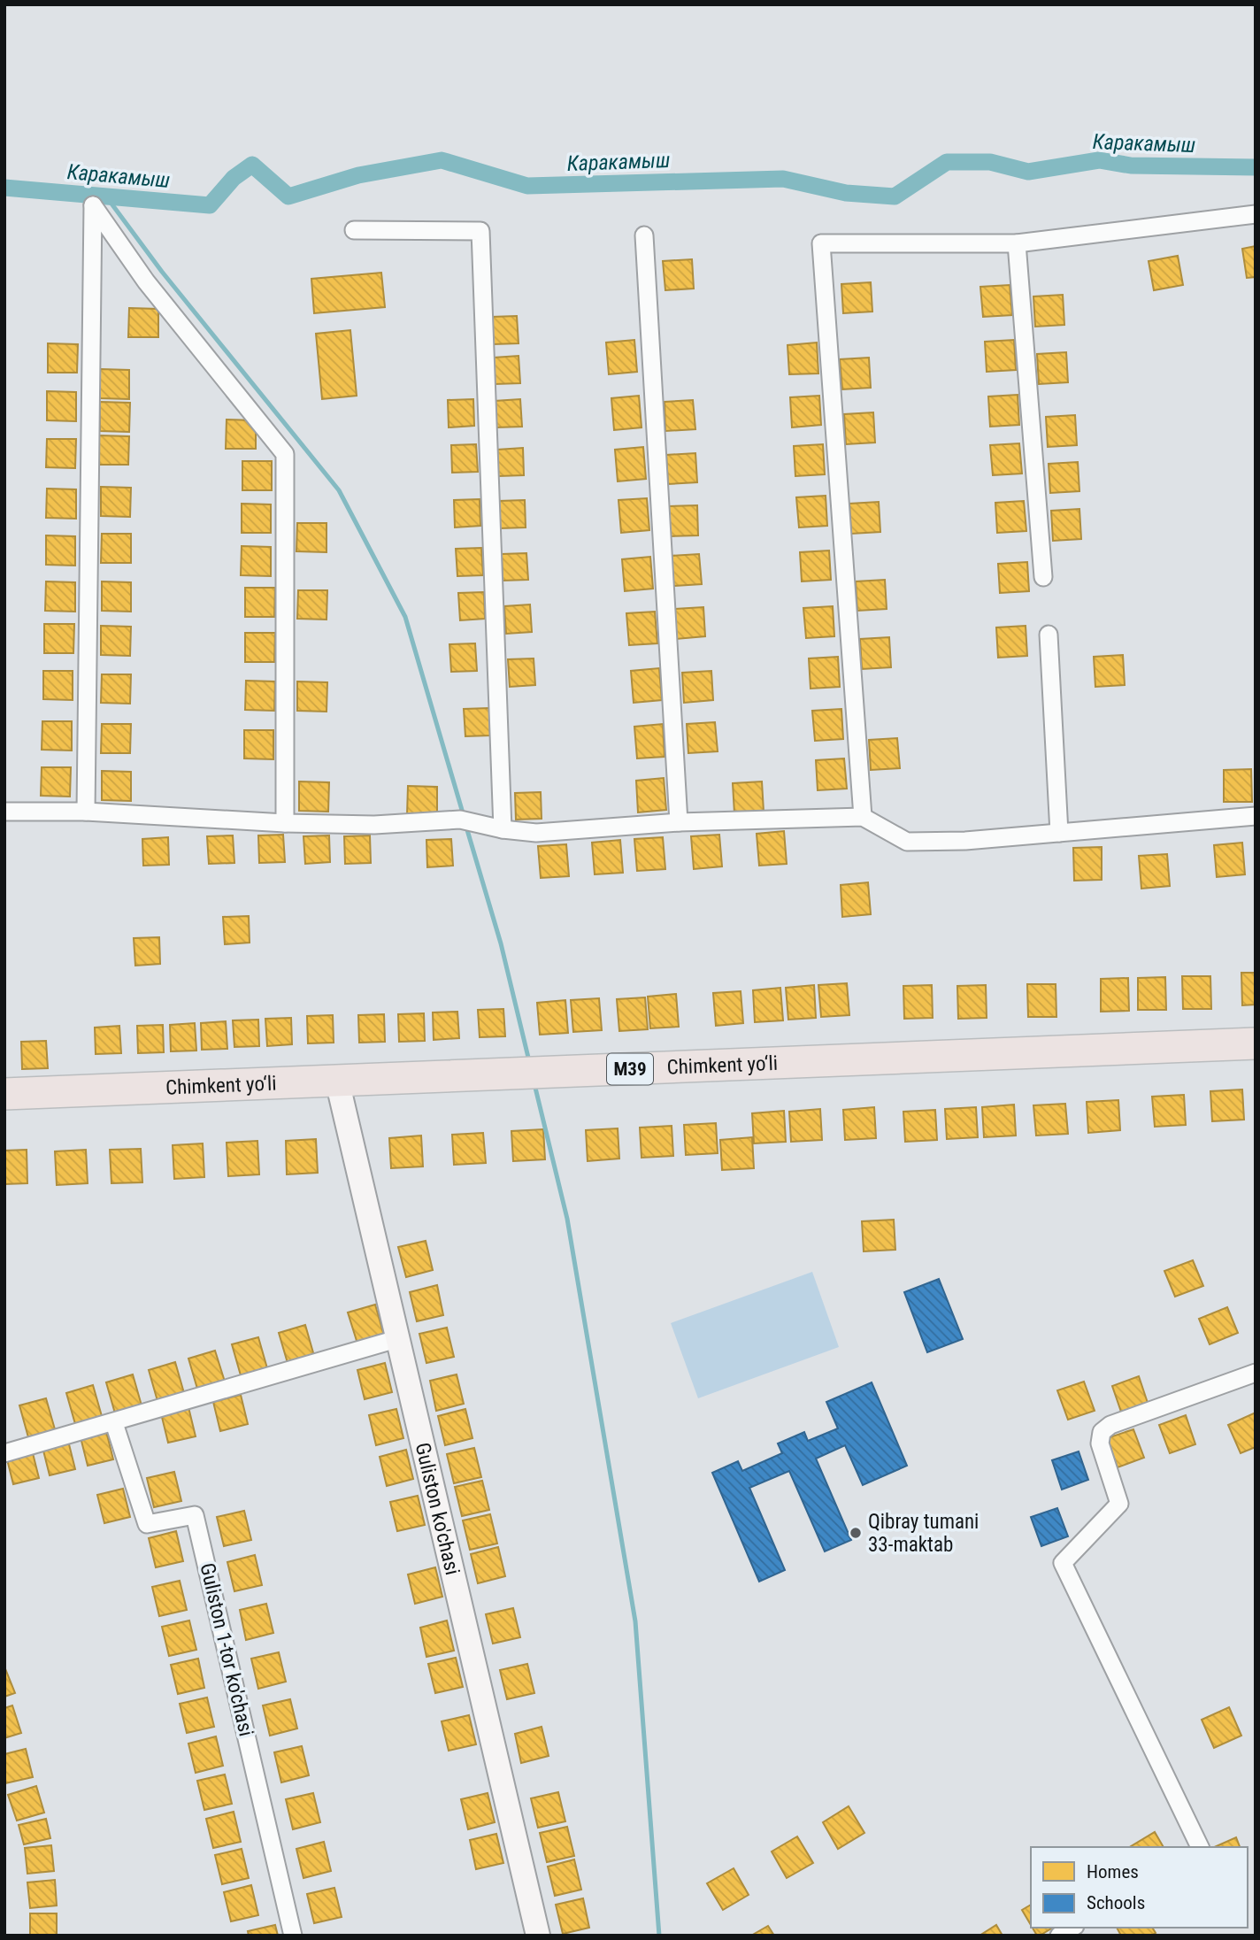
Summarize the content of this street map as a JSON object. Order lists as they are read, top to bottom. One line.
{"streets":{"highway":["Chimkent yo‘li","M39"],"main road":["Guliston ko'chasi"],"street":["Guliston 1-tor ko'chasi"]},"crossings":[["Chimkent yo‘li","Guliston ko'chasi"]],"water":["Каракамыш"],"places":["Qibray tumani 33-maktab"],"legend":["Homes","Schools"]}
